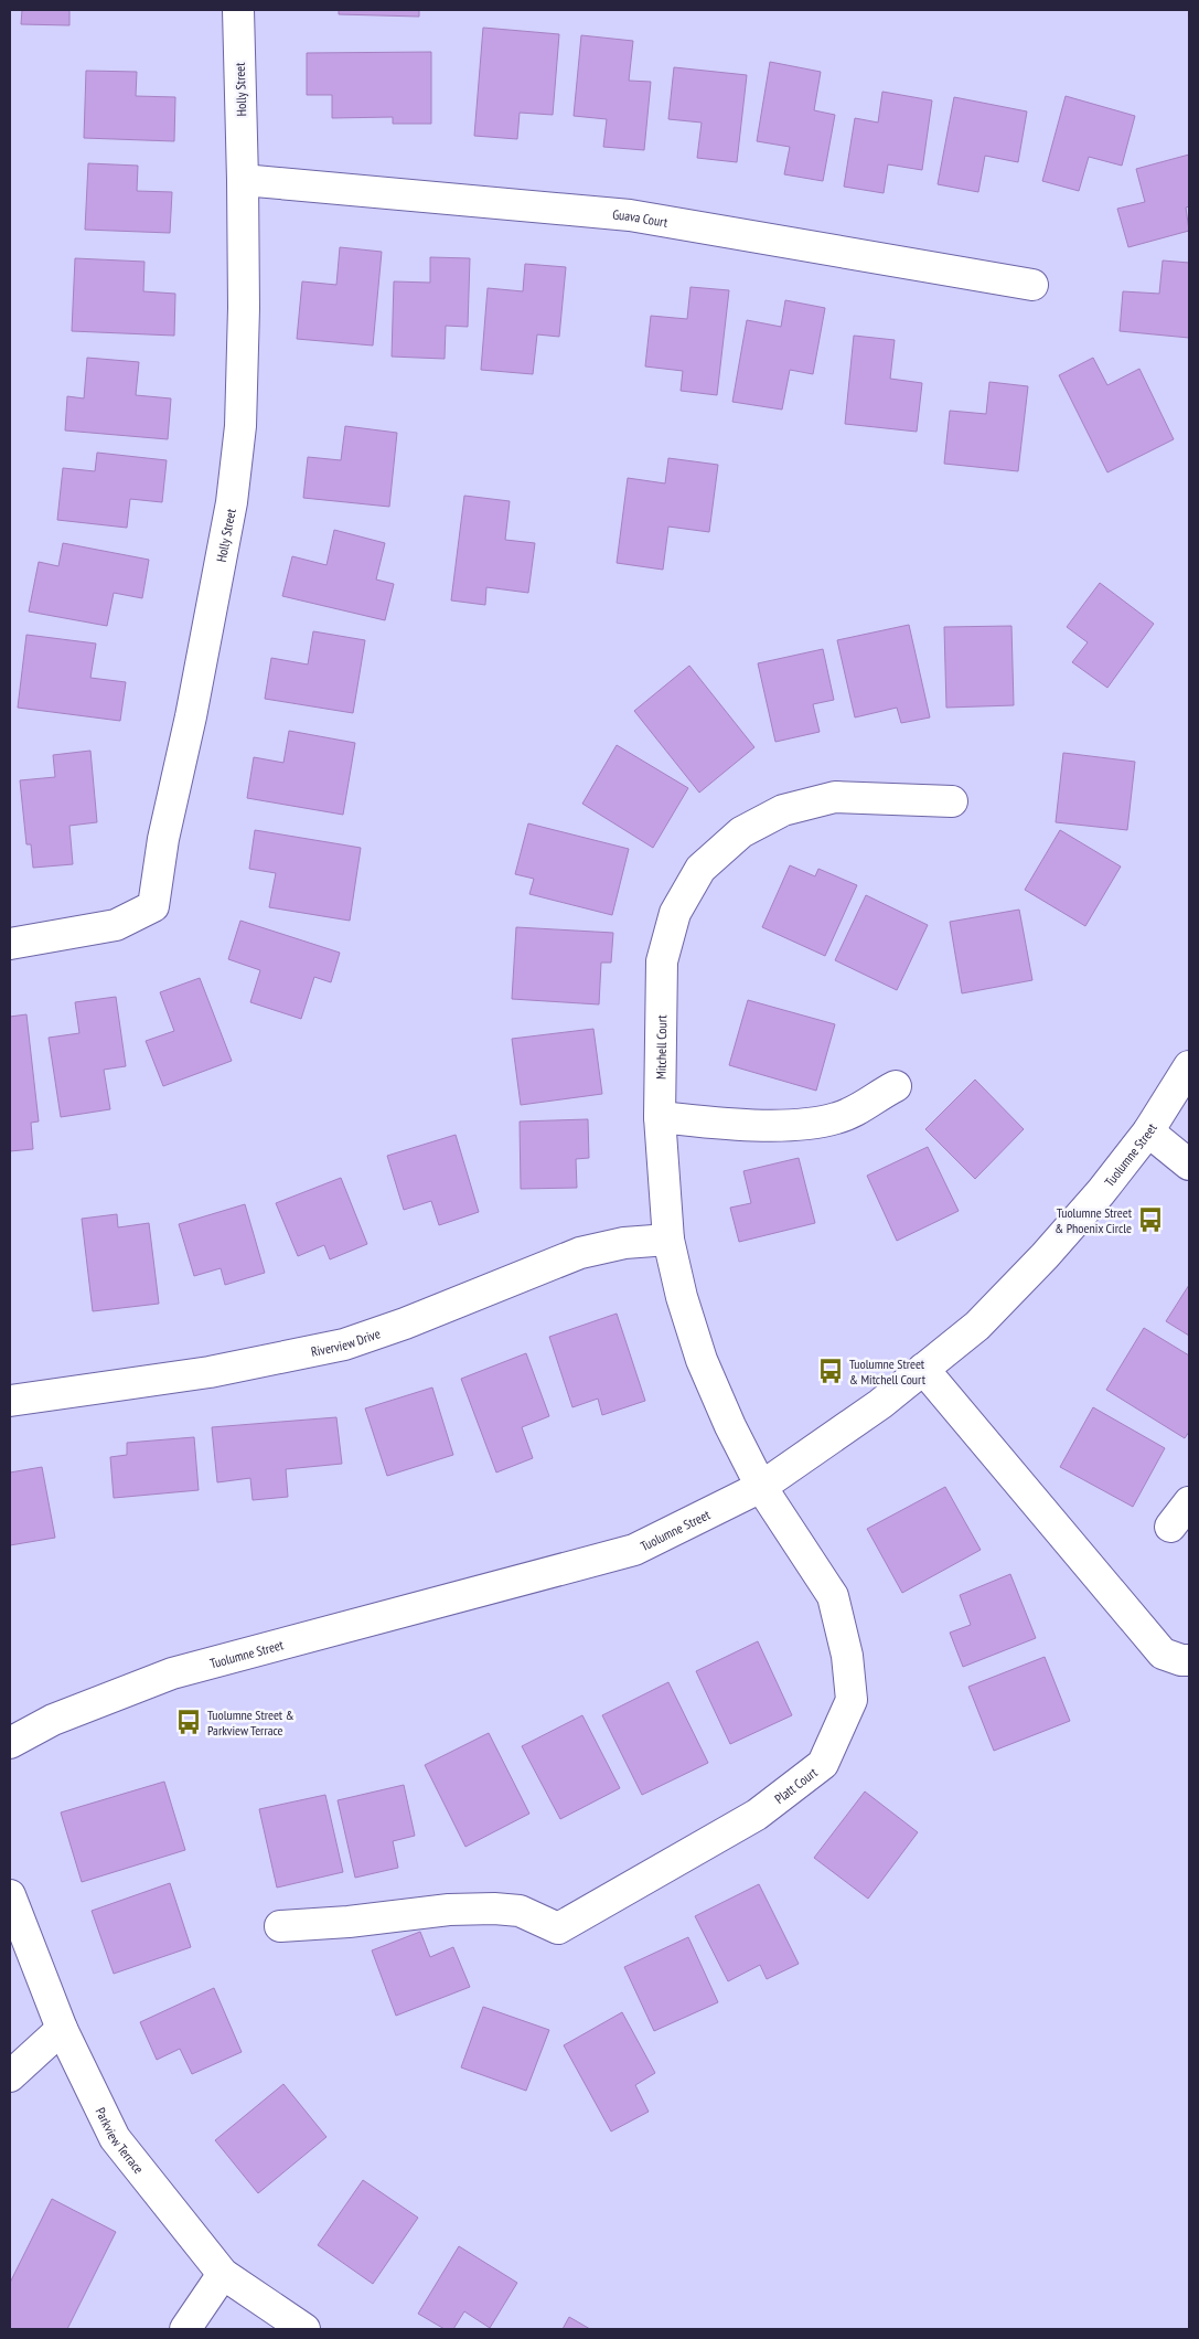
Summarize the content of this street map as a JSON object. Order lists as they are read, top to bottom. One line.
{"streets":{"street":["Holly Street","Guava Court","Mitchell Court","Tuolumne Street","Riverview Drive","Platt Court","Parkview Terrace"]},"crossings":[["Holly Street","Guava Court"],["Mitchell Court","Tuolumne Street"],["Mitchell Court","Riverview Drive"],["Mitchell Court","Platt Court"],["Tuolumne Street","Platt Court"]],"places":{"bus stop":["Tuolumne Street & Phoenix Circle","Tuolumne Street & Mitchell Court","Tuolumne Street & Parkview Terrace"]}}
